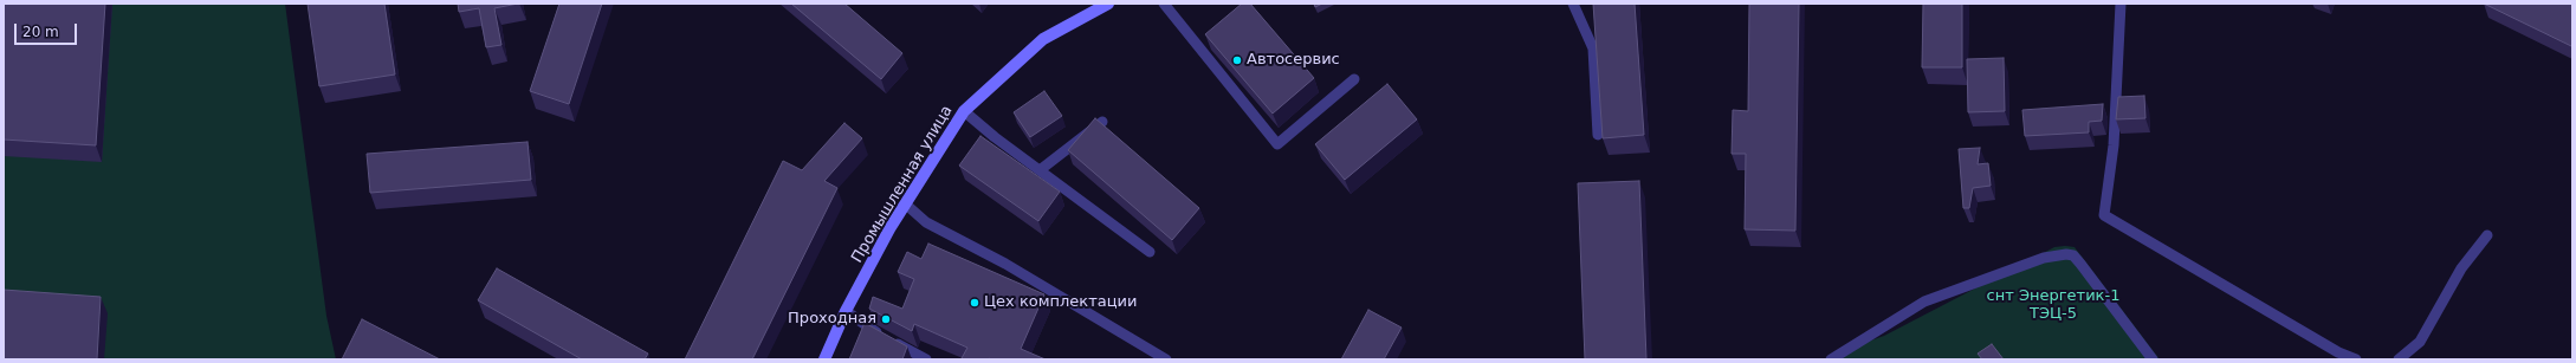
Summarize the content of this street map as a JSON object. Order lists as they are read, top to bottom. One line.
{"streets":{"main road":["Промышленная улица"]},"parks":["снт Энергетик-1 ТЭЦ-5"],"places":["Автосервис","Цех комплектации","Проходная"],"scale_bar":"20 m"}
